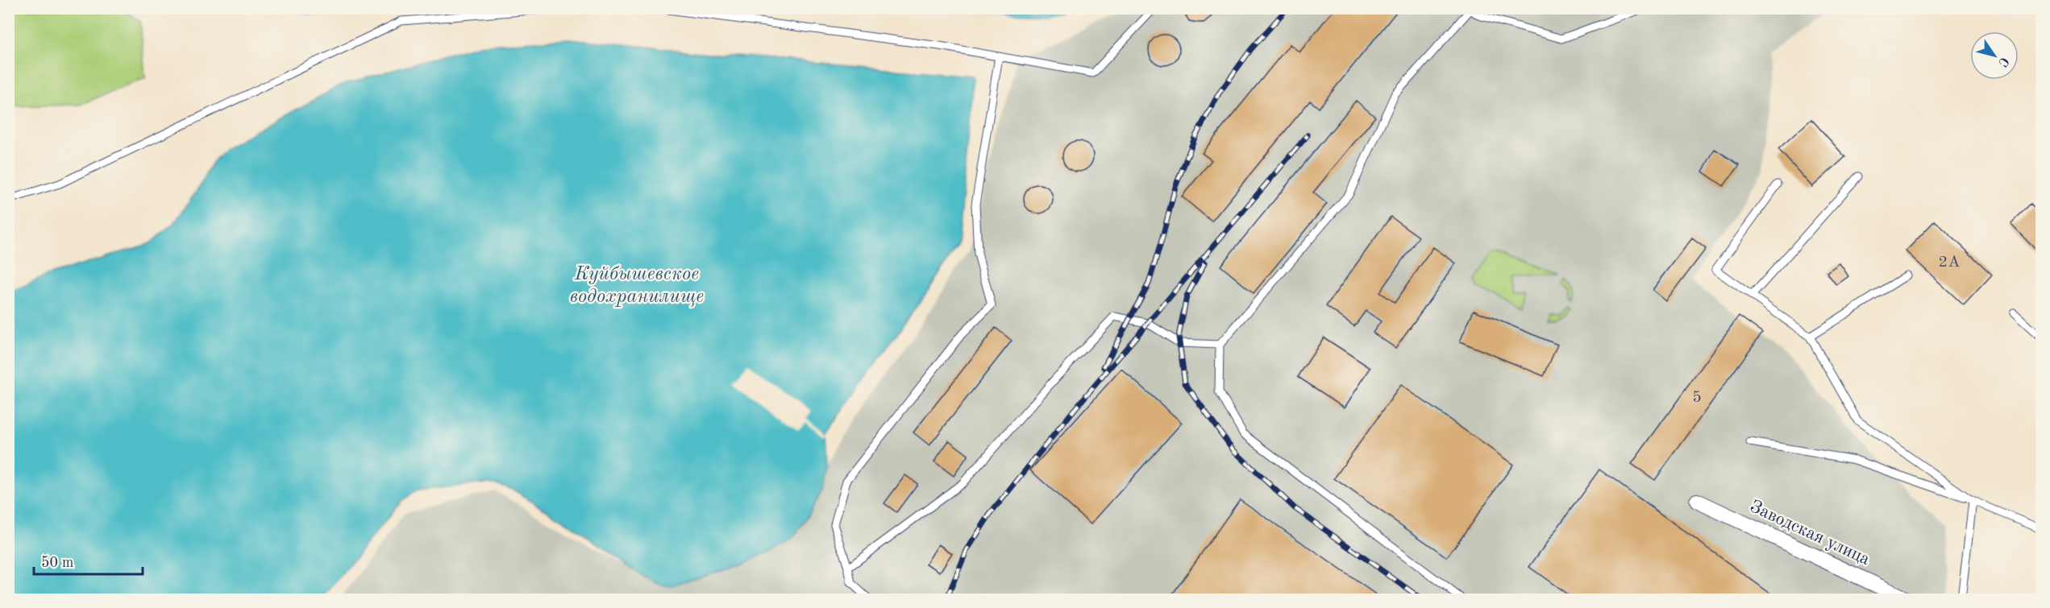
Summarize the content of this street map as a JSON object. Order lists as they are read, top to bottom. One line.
{"streets":{"street":["Заводская улица"]},"water":["Куйбышевское водохранилище"],"house_numbers":["2А","5"],"scale_bar":"50 m","north":"bottom right"}
